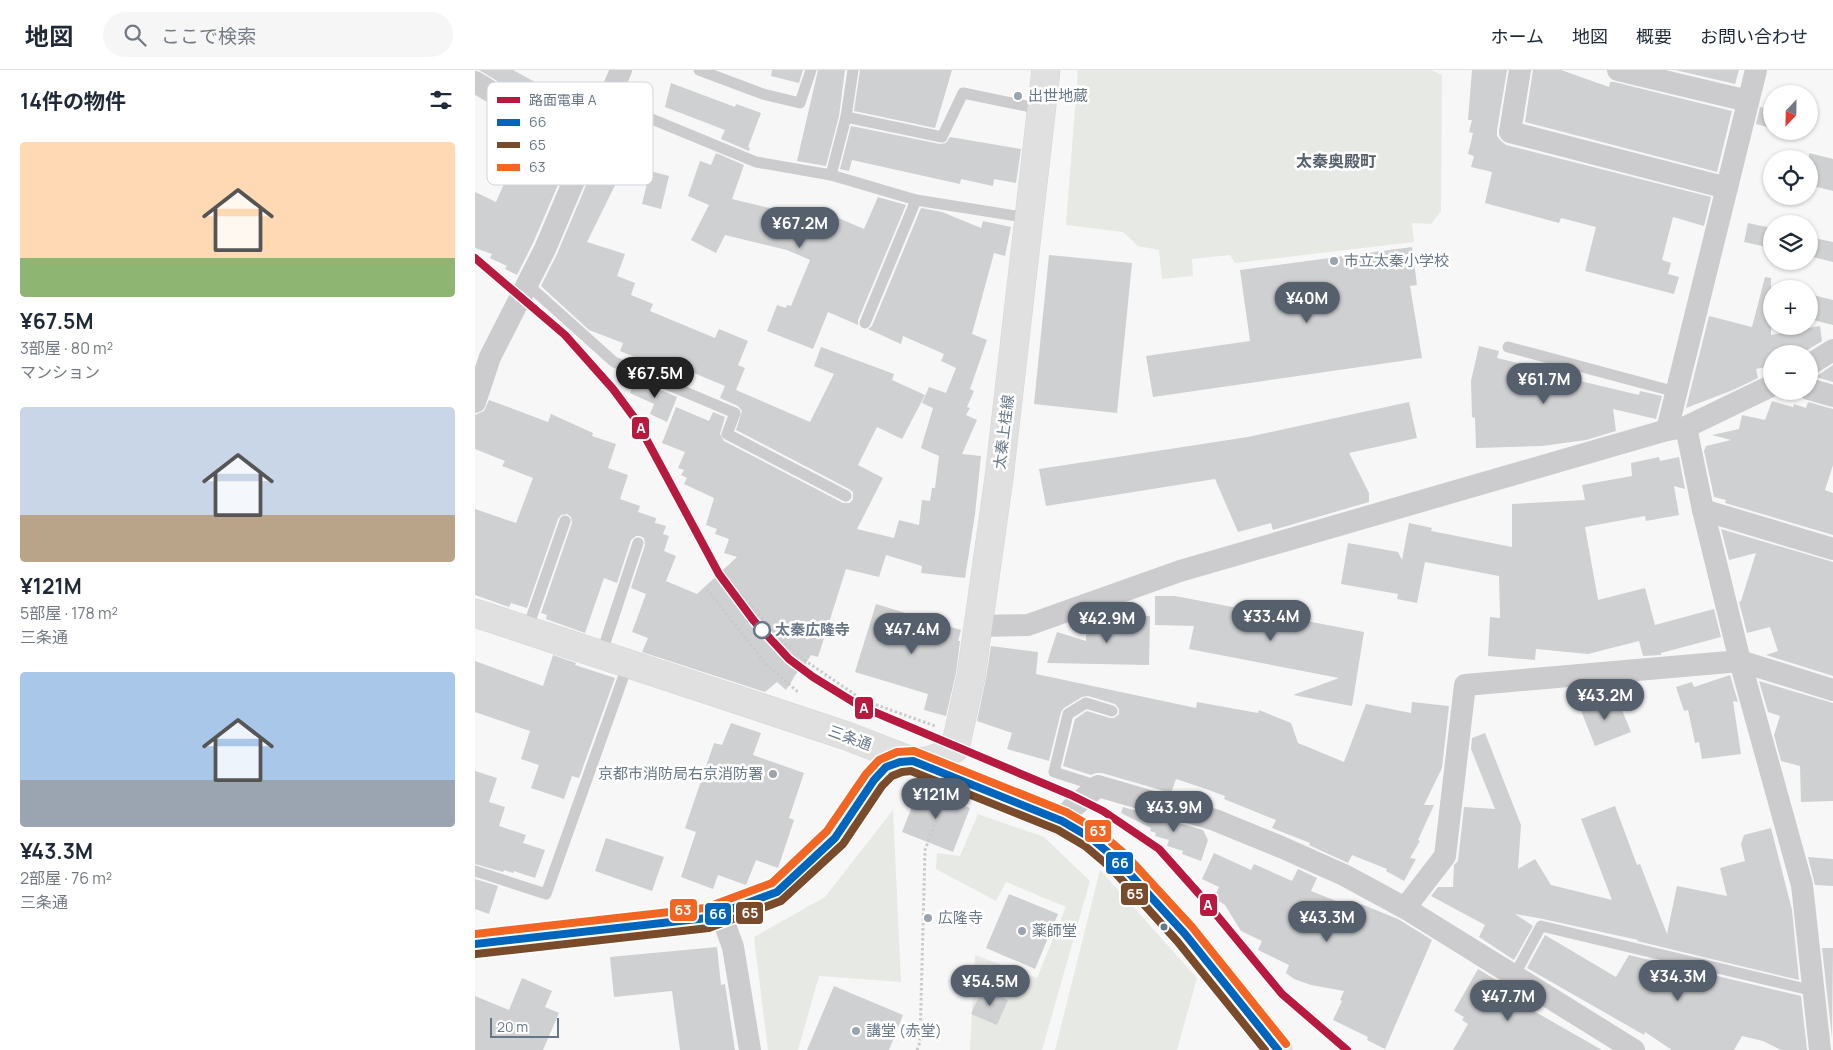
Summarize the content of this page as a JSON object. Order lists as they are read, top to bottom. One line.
{"streets":{"main road":["太秦上桂線","三条通"]},"crossings":[["太秦上桂線","三条通"]],"districts":["太秦奥殿町"],"places":["出世地蔵","市立太秦小学校","太秦広隆寺","京都市消防局右京消防署","広隆寺","薬師堂","講堂 (赤堂)"],"lines":["tram line A","transit line 63","transit line 66","transit line 65"],"legend":["路面電車 A","66","65","63"],"scale_bar":"20 m","north":"bottom","page":{"header":"地図","search":"ここで検索","nav":["ホーム","地図","概要","お問い合わせ"],"heading":"14件の物件","map_buttons":["+","−"],"list":[{"name":"¥67.5M","note":"3部屋 · 80 m² · マンション"},{"name":"¥121M","note":"5部屋 · 178 m² · 三条通"},{"name":"¥43.3M","note":"2部屋 · 76 m² · 三条通"}],"price":["¥67.2M","¥40M","¥67.5M","¥61.7M","¥33.4M","¥42.9M","¥47.4M","¥43.2M","¥121M","¥43.9M","¥43.3M","¥34.3M","¥54.5M","¥47.7M"],"scale":"20 m"}}
